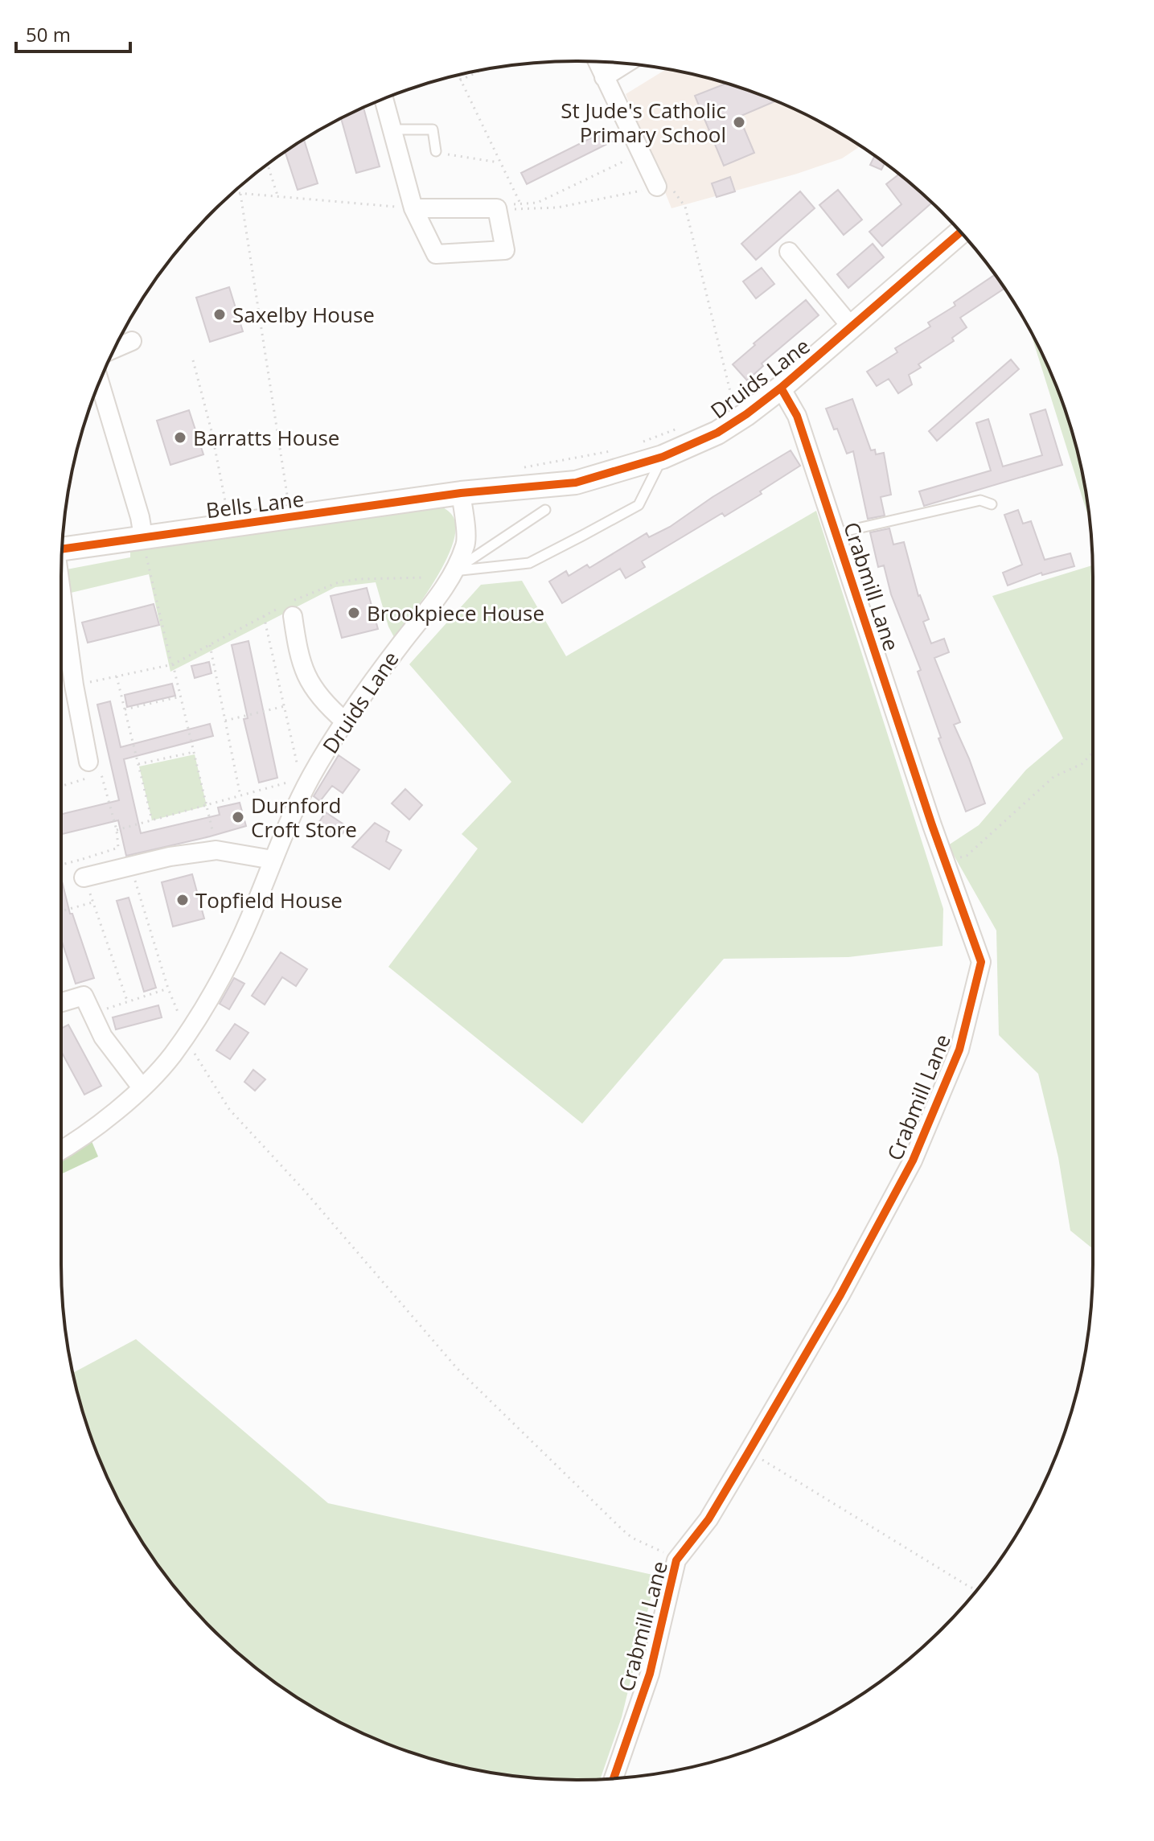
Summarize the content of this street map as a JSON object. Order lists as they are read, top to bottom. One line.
{"streets":{"street":["Druids Lane","Bells Lane","Crabmill Lane"]},"crossings":[["Druids Lane","Bells Lane"],["Druids Lane","Crabmill Lane"]],"places":["St Jude's Catholic Primary School","Saxelby House","Barratts House","Brookpiece House","Durnford Croft Store","Topfield House"],"scale_bar":"50 m"}
